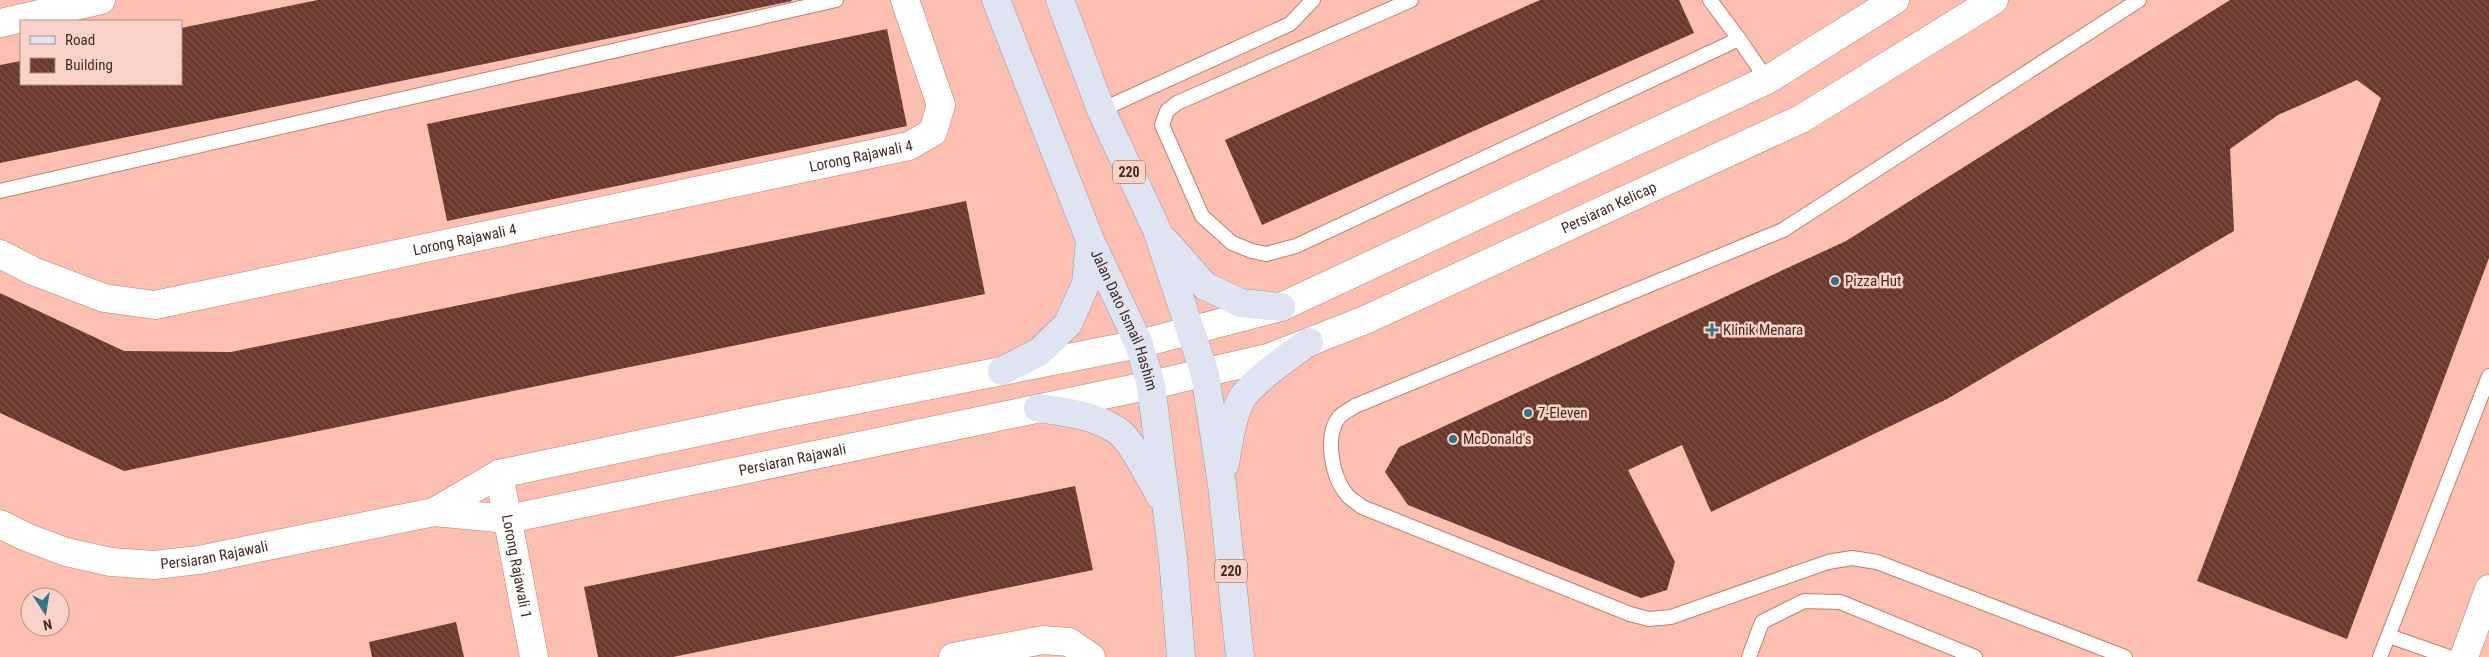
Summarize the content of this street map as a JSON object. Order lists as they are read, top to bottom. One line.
{"streets":{"main road":["220","Jalan Dato Ismail Hashim"],"street":["Lorong Rajawali 4","Persiaran Kelicap","Persiaran Rajawali","Lorong Rajawali 1"]},"crossings":[["220","Persiaran Kelicap"],["220","Persiaran Rajawali"],["Persiaran Kelicap","Jalan Dato Ismail Hashim"],["Persiaran Kelicap","Persiaran Rajawali"],["Jalan Dato Ismail Hashim","Persiaran Rajawali"],["Persiaran Rajawali","Lorong Rajawali 1"]],"places":{"other":["Pizza Hut","7-Eleven","McDonald's"],"health":["Klinik Menara"]},"legend":["Road","Building"],"north":"bottom"}
